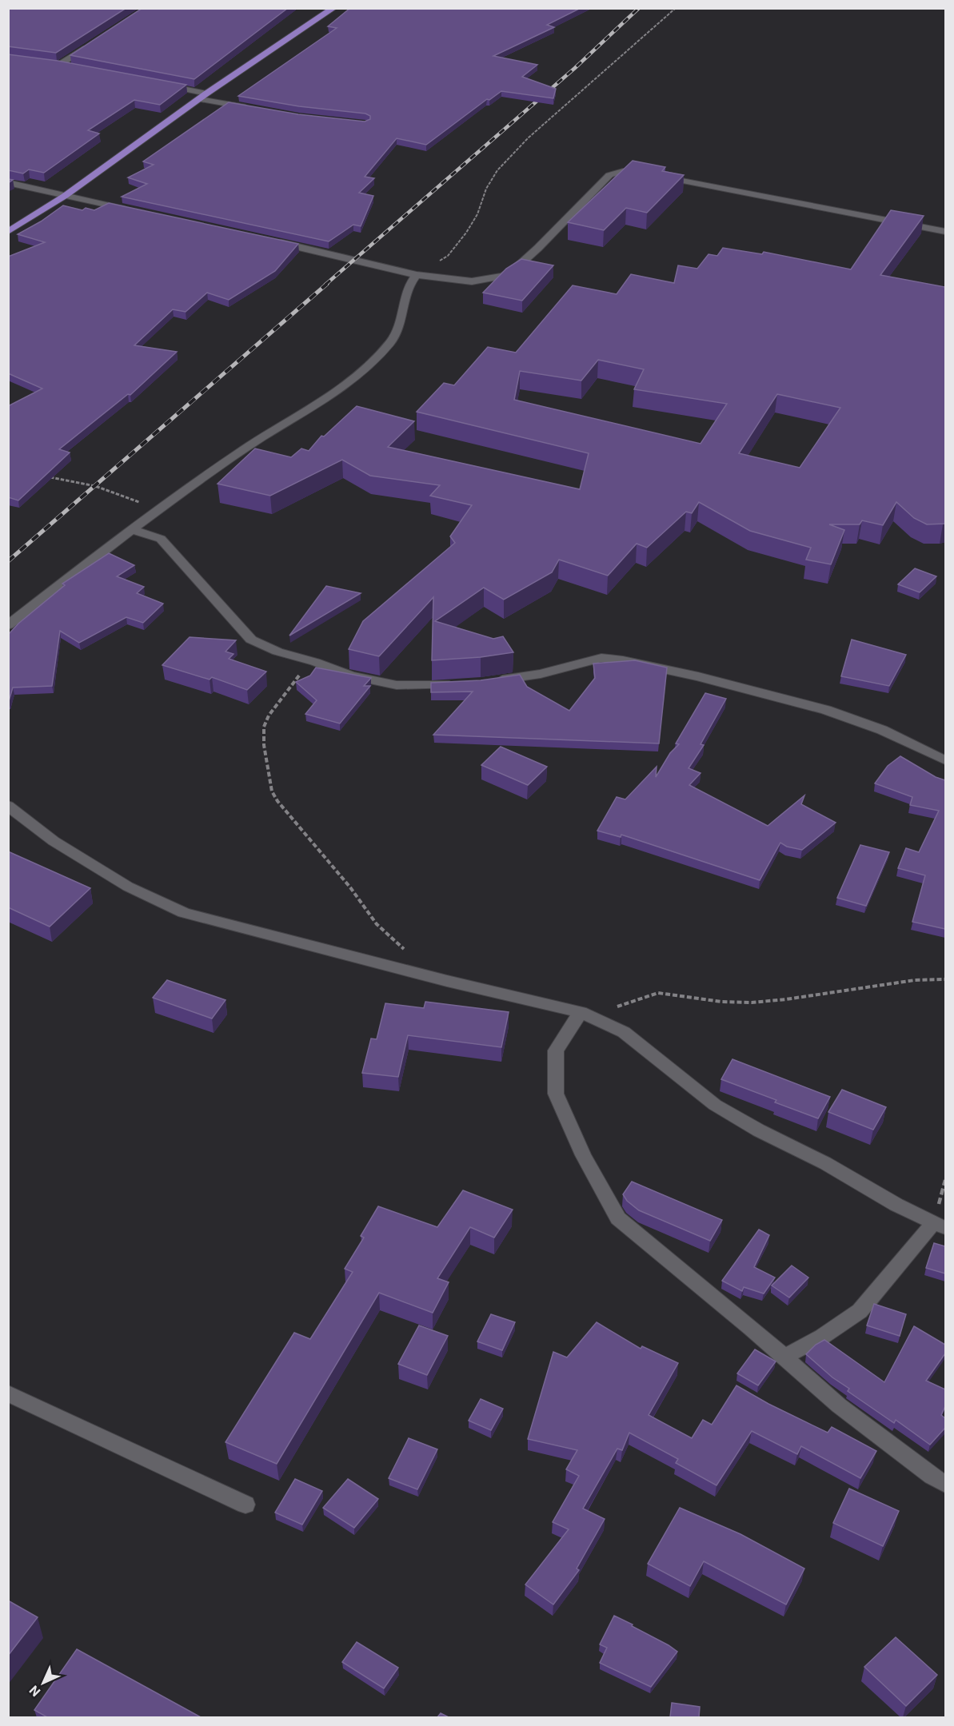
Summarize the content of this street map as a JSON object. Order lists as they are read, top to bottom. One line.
{"north":"bottom left"}
